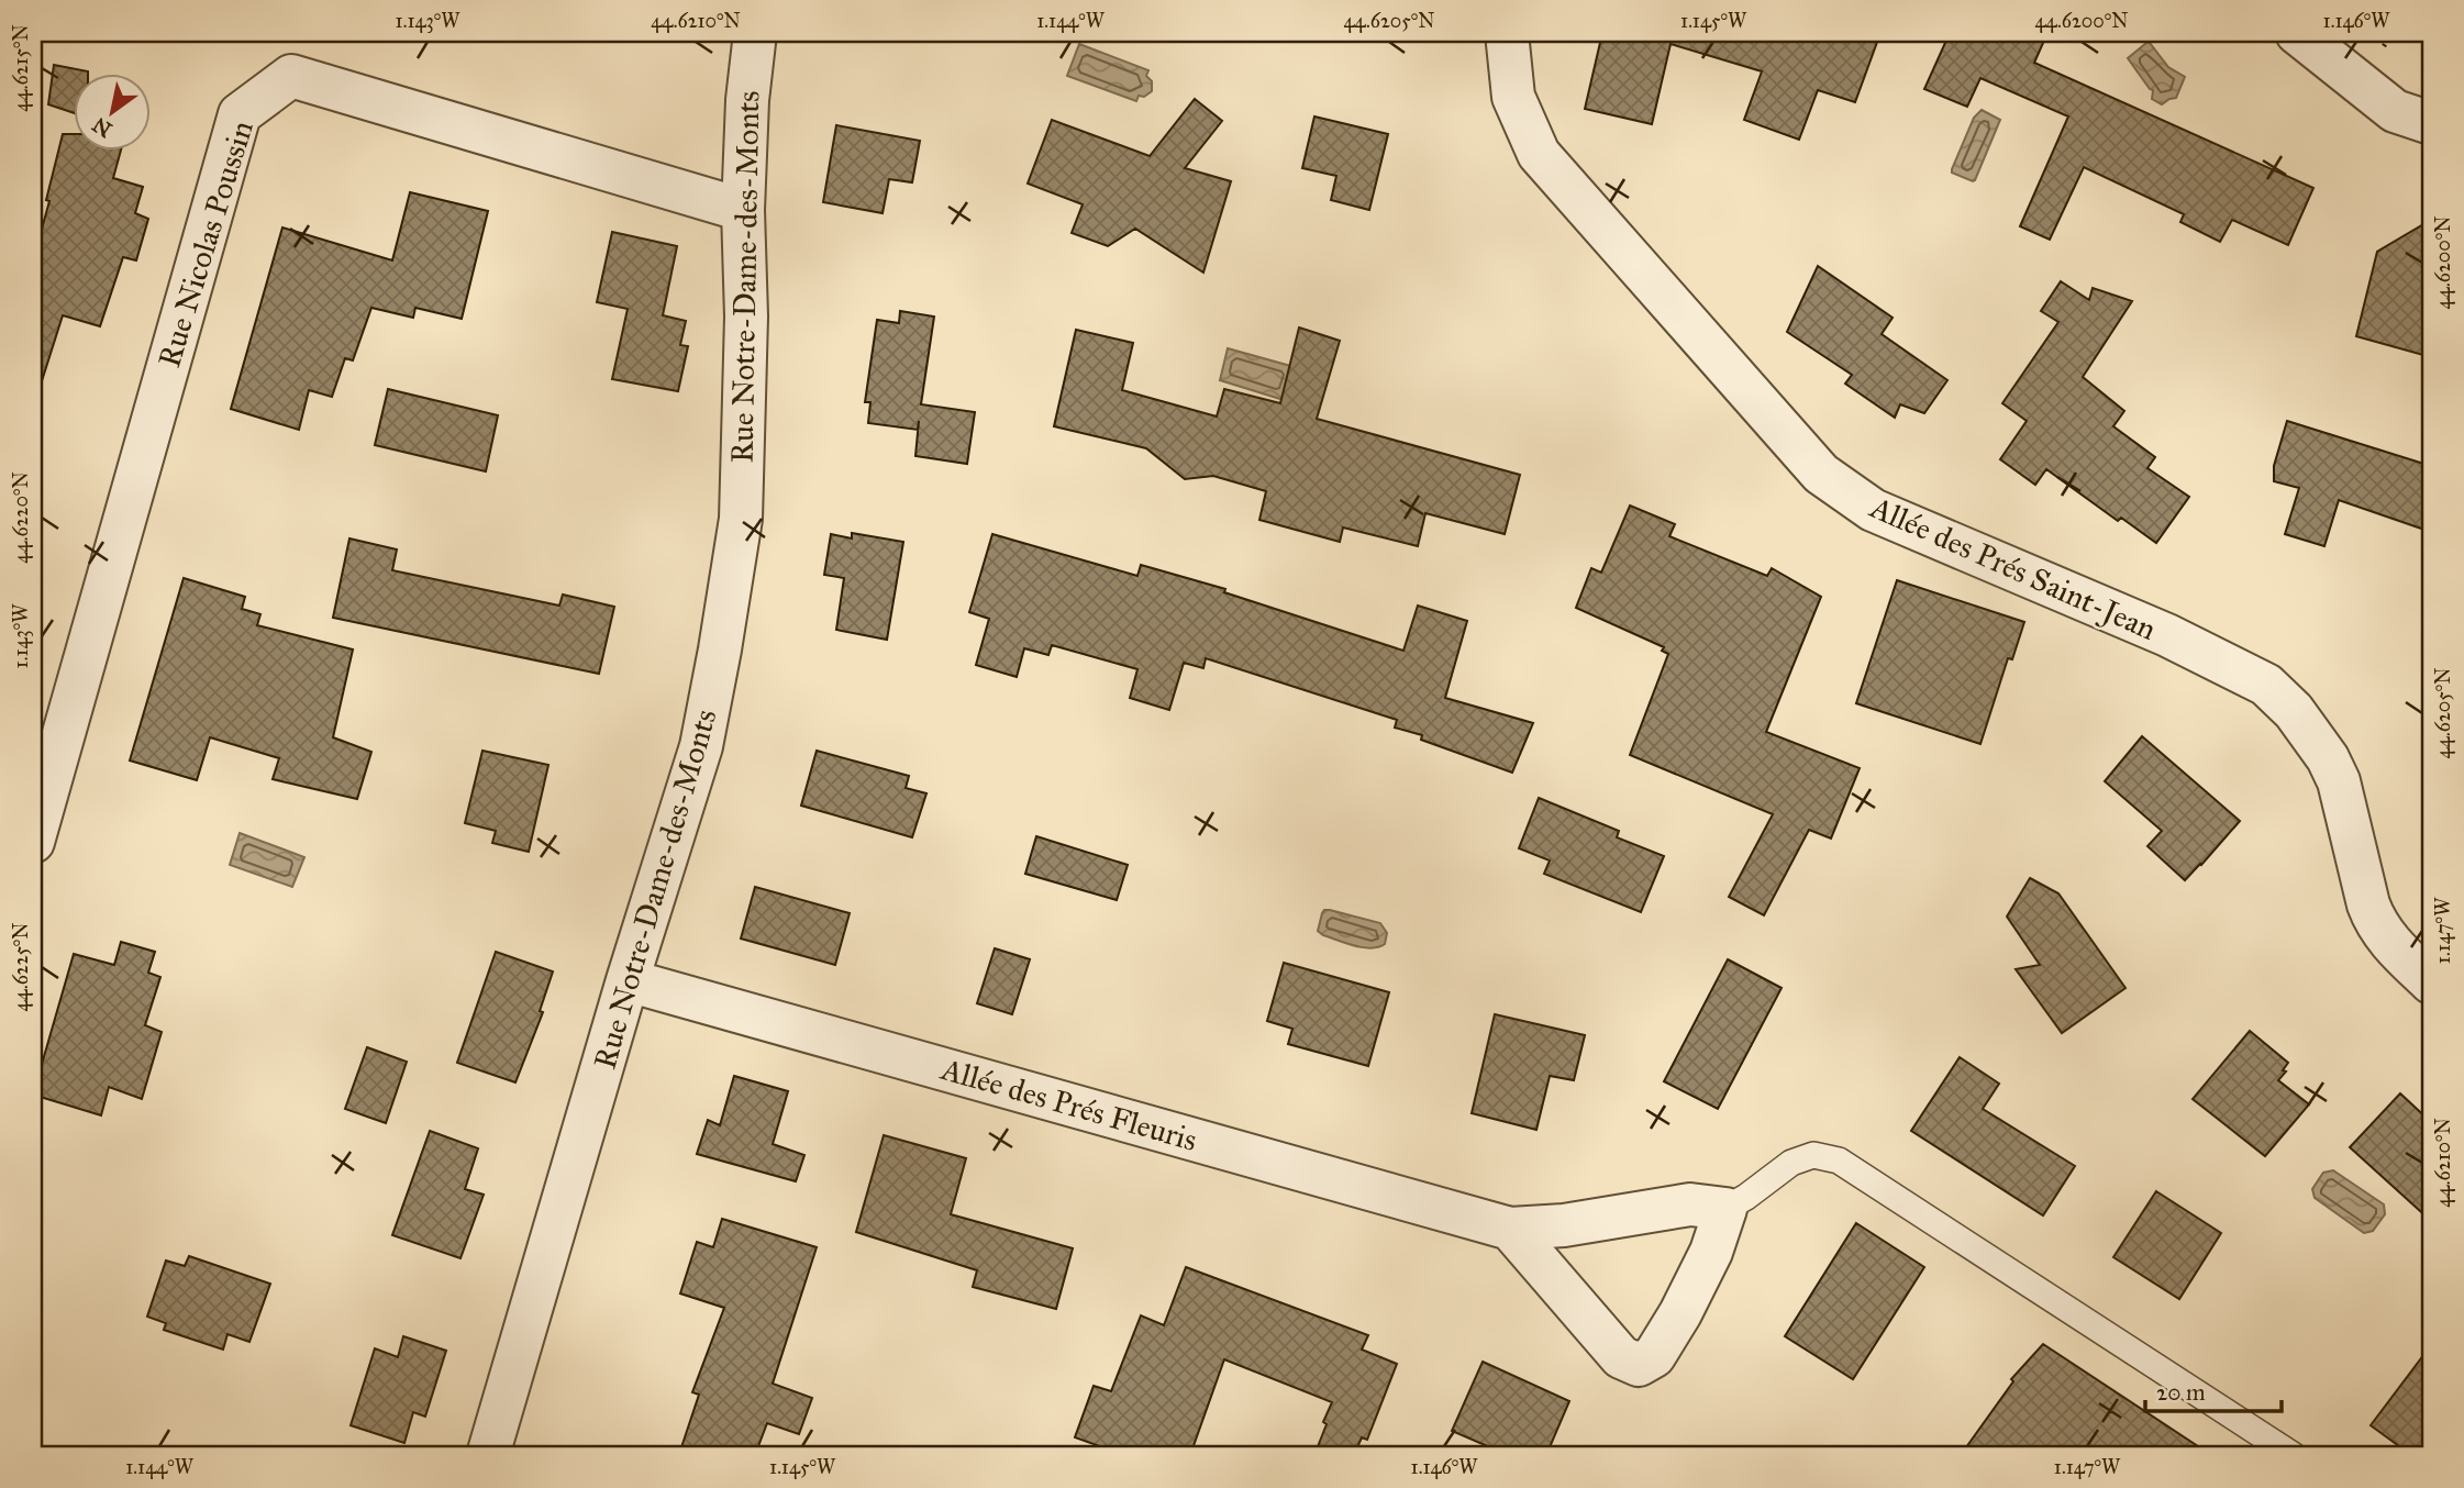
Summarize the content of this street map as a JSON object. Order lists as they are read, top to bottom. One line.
{"streets":{"street":["Rue Nicolas Poussin","Rue Notre-Dame-des-Monts","Allée des Prés Saint-Jean","Allée des Prés Fleuris"]},"crossings":[["Rue Nicolas Poussin","Rue Notre-Dame-des-Monts"],["Rue Notre-Dame-des-Monts","Allée des Prés Fleuris"]],"scale_bar":"20 m","north":"bottom left","coordinates":["1.143°W","44.6210°N","1.144°W","44.6205°N","1.145°W","44.6200°N","1.146°W","44.6215°N","44.6220°N","1.147°W","44.6225°N"]}
